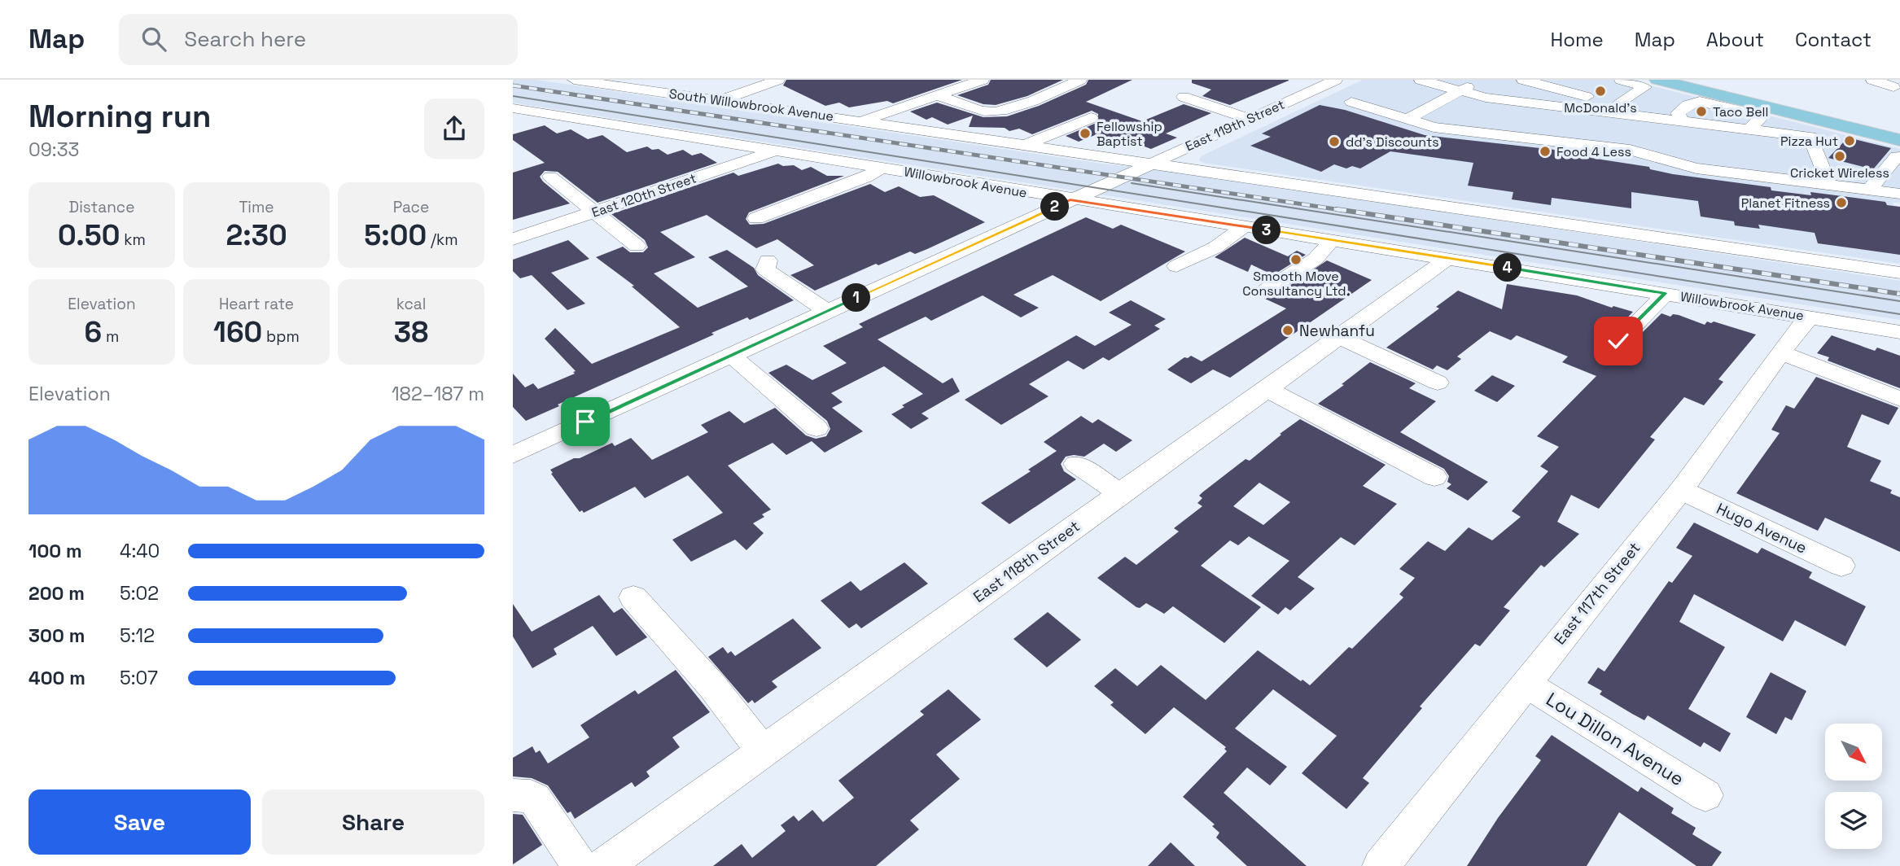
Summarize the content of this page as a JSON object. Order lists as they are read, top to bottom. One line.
{"streets":{"street":["South Willowbrook Avenue","East 119th Street","Willowbrook Avenue","East 120th Street","Hugo Avenue","East 118th Street","East 117th Street","Lou Dillon Avenue"]},"crossings":[["East 119th Street","Willowbrook Avenue"],["Willowbrook Avenue","East 120th Street"],["Willowbrook Avenue","East 118th Street"],["Willowbrook Avenue","East 117th Street"],["Hugo Avenue","East 117th Street"],["East 117th Street","Lou Dillon Avenue"]],"places":["McDonald's","Taco Bell","Fellowship Baptist","Pizza Hut","dd's Discounts","Food 4 Less","Cricket Wireless","Planet Fitness","Smooth Move Consultancy Ltd.","Newhanfu"],"north":"bottom right","page":{"header":"Map","search":"Search here","nav":["Home","Map","About","Contact"],"heading":["Morning run","09:33"],"stats":[["Distance","0.50 km"],["Time","2:30"],["Pace","5:00 /km"],["Elevation","6 m"],["Heart rate","160 bpm"],["kcal","38"]],"pins":["2","3","4","1"],"chart":["Elevation","182–187 m"],"list":[{"name":"100 m","note":"4:40"},{"name":"200 m","note":"5:02"},{"name":"300 m","note":"5:12"},{"name":"400 m","note":"5:07"}],"buttons":["Save","Share"]}}
